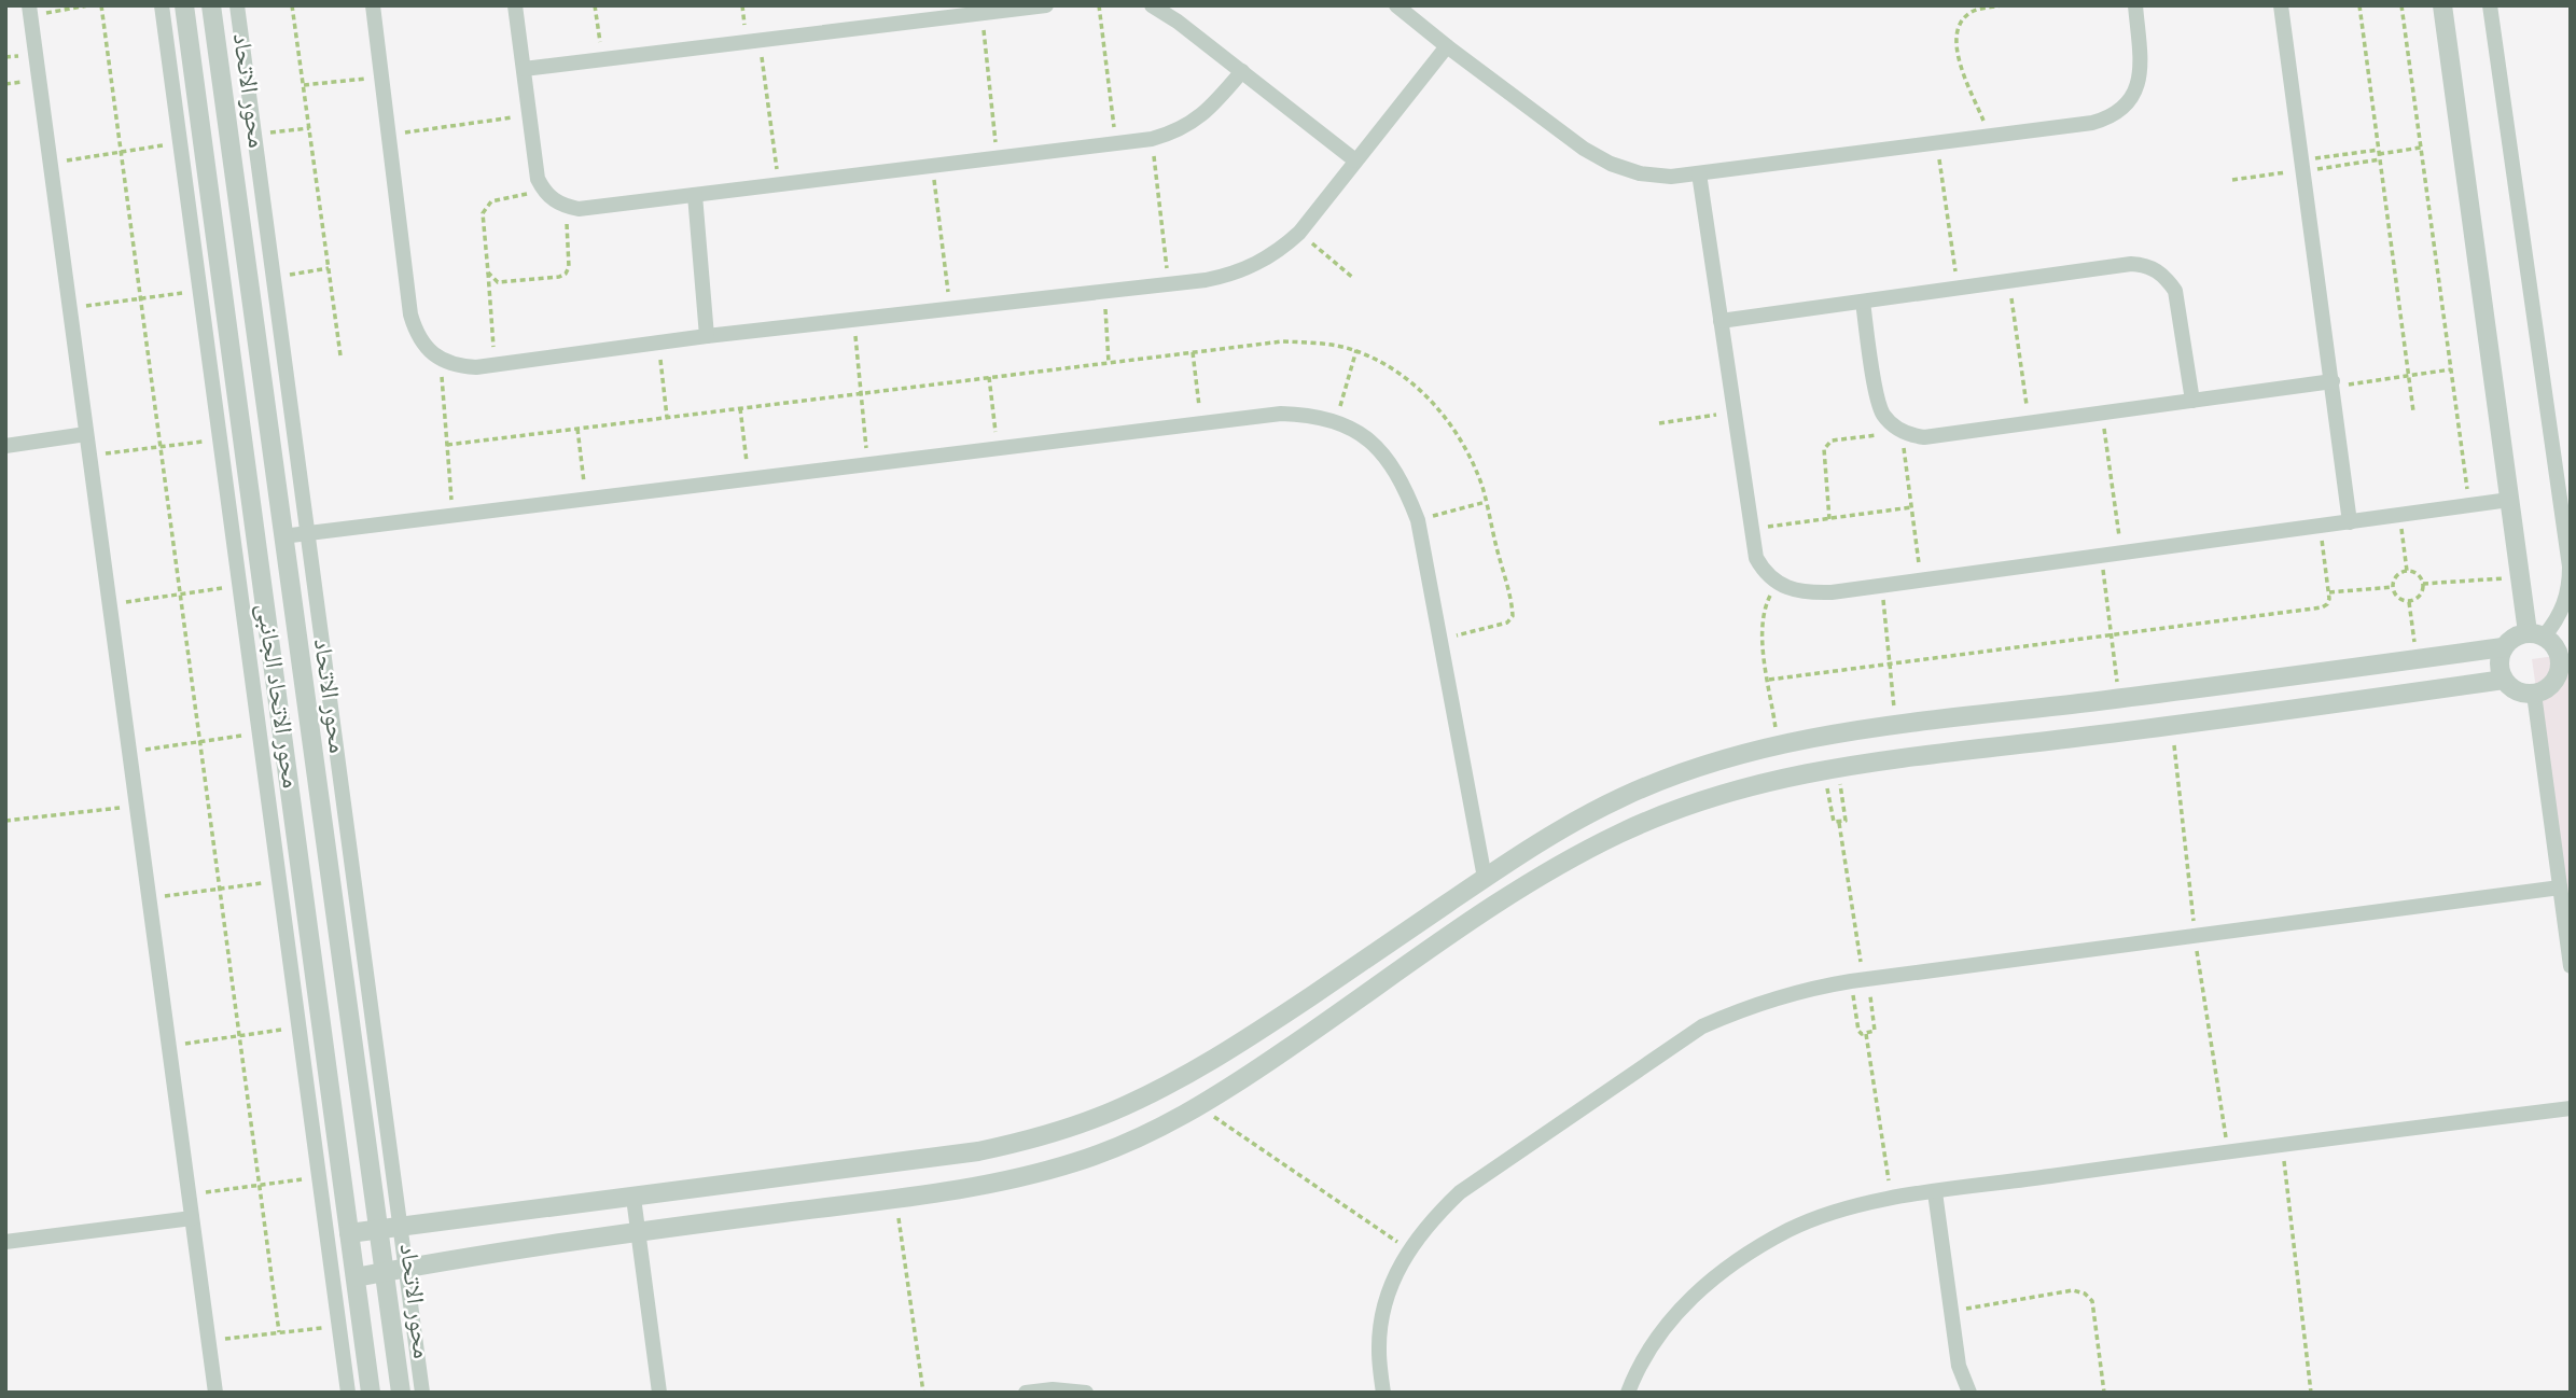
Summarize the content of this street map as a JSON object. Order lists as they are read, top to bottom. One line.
{"streets":{"street":["محور الاتحاد","محور الاتحاد الجانبى"]},"crossings":[["محور الاتحاد","محور الاتحاد الجانبى"]]}
